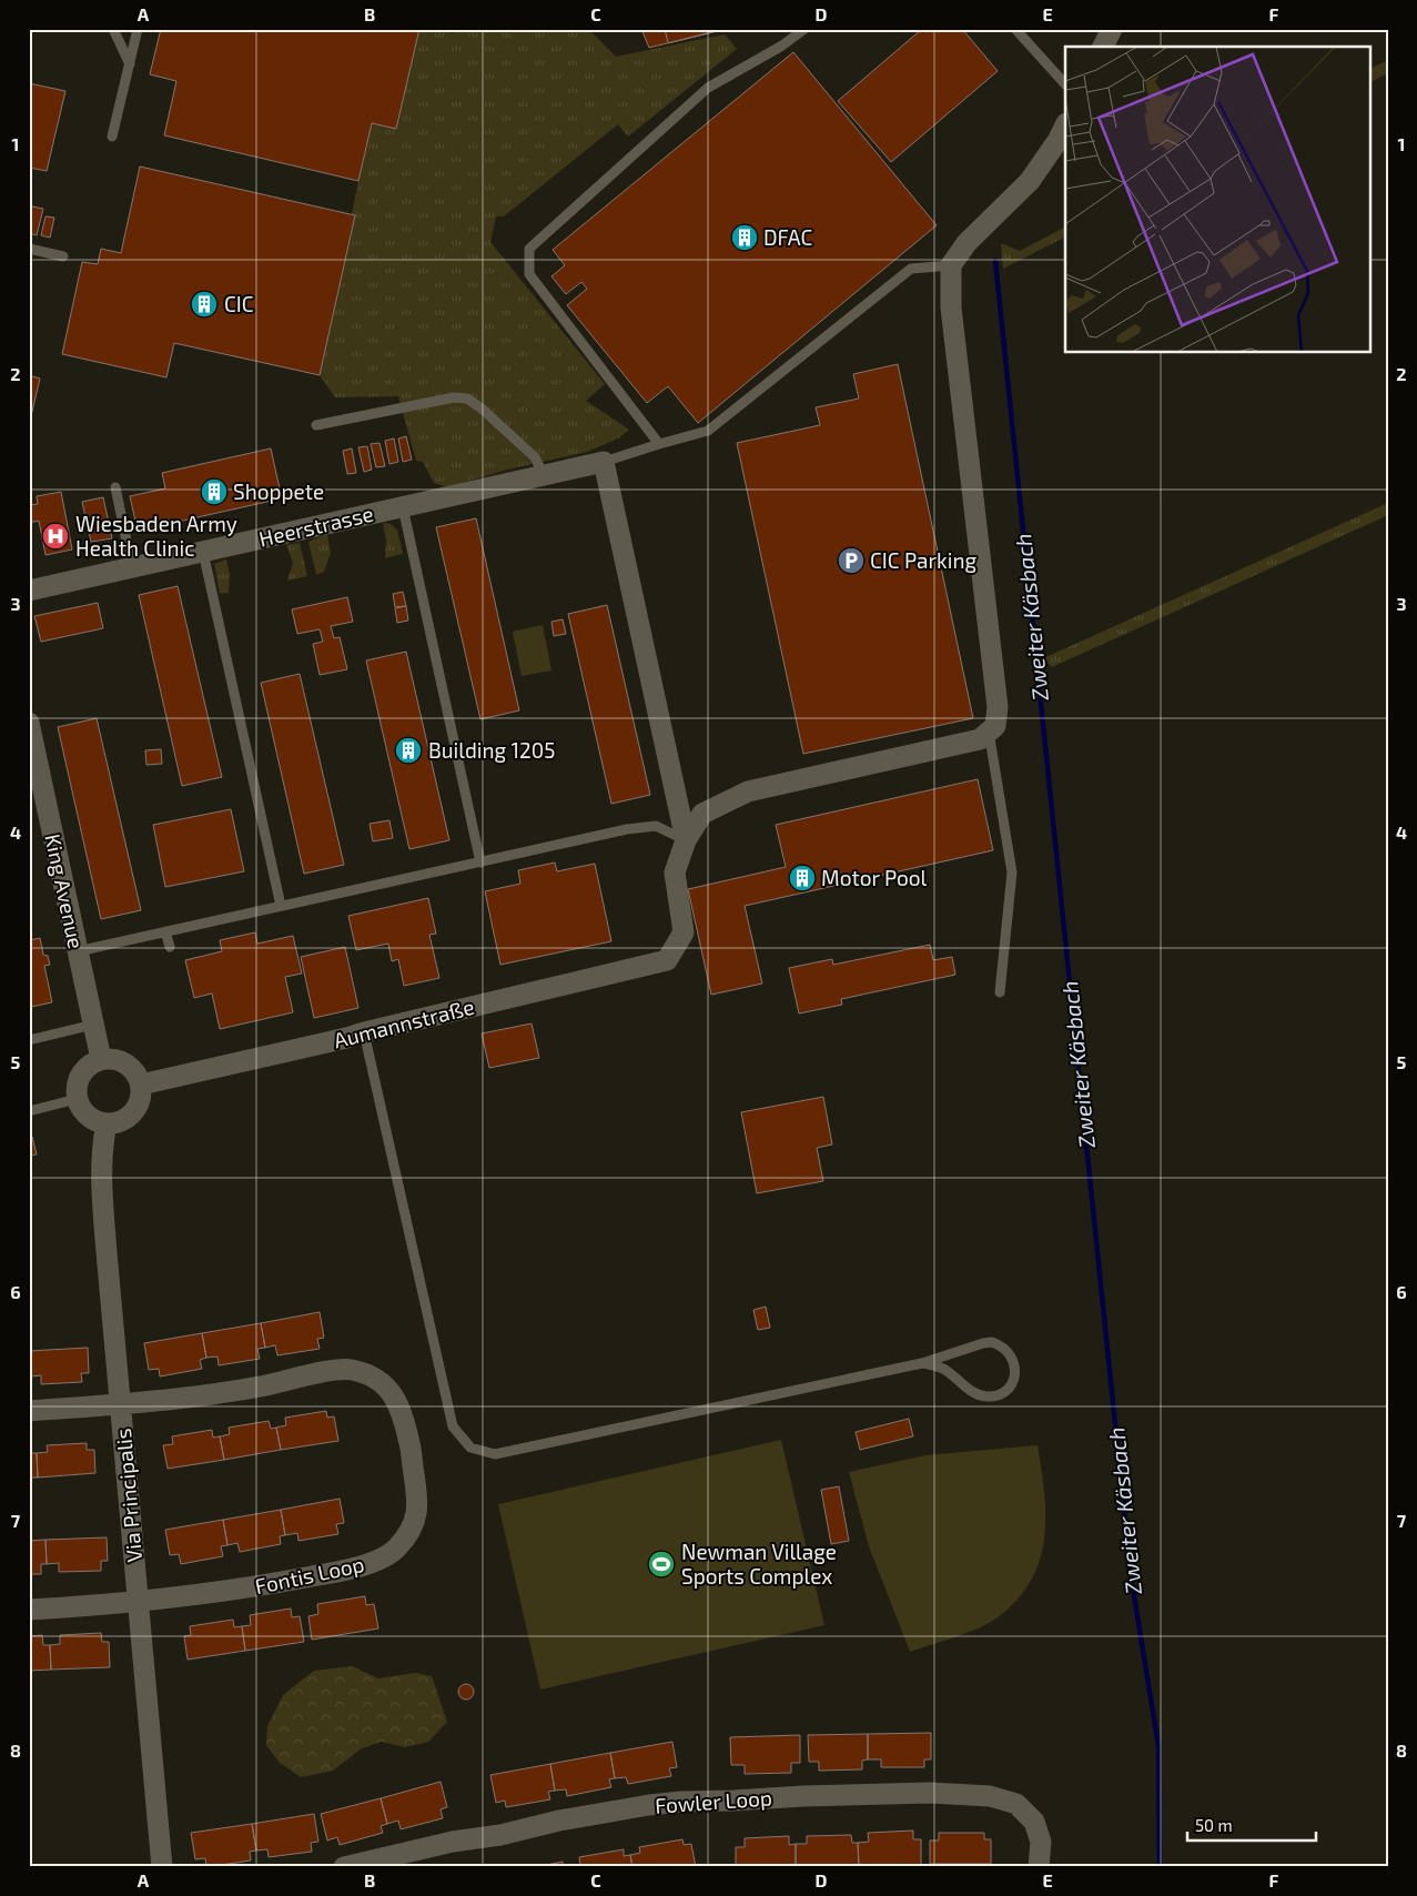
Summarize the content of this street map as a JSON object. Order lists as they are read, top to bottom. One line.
{"streets":{"street":["Heerstrasse","King Avenue","Aumannstraße","Via Principalis","Fontis Loop","Fowler Loop"]},"crossings":[["King Avenue","Aumannstraße"],["King Avenue","Via Principalis"],["Aumannstraße","Via Principalis"],["Via Principalis","Fontis Loop"]],"water":["Zweiter Käsbach"],"places":{"building":["DFAC","CIC","Shoppete","Building 1205","Motor Pool"],"hospital":["Wiesbaden Army Health Clinic"],"parking":["CIC Parking"],"sports":["Newman Village Sports Complex"]},"scale_bar":"50 m","grid":{"columns":["A","B","C","D","E","F"],"rows":["1","2","3","4","5","6","7","8"]}}
